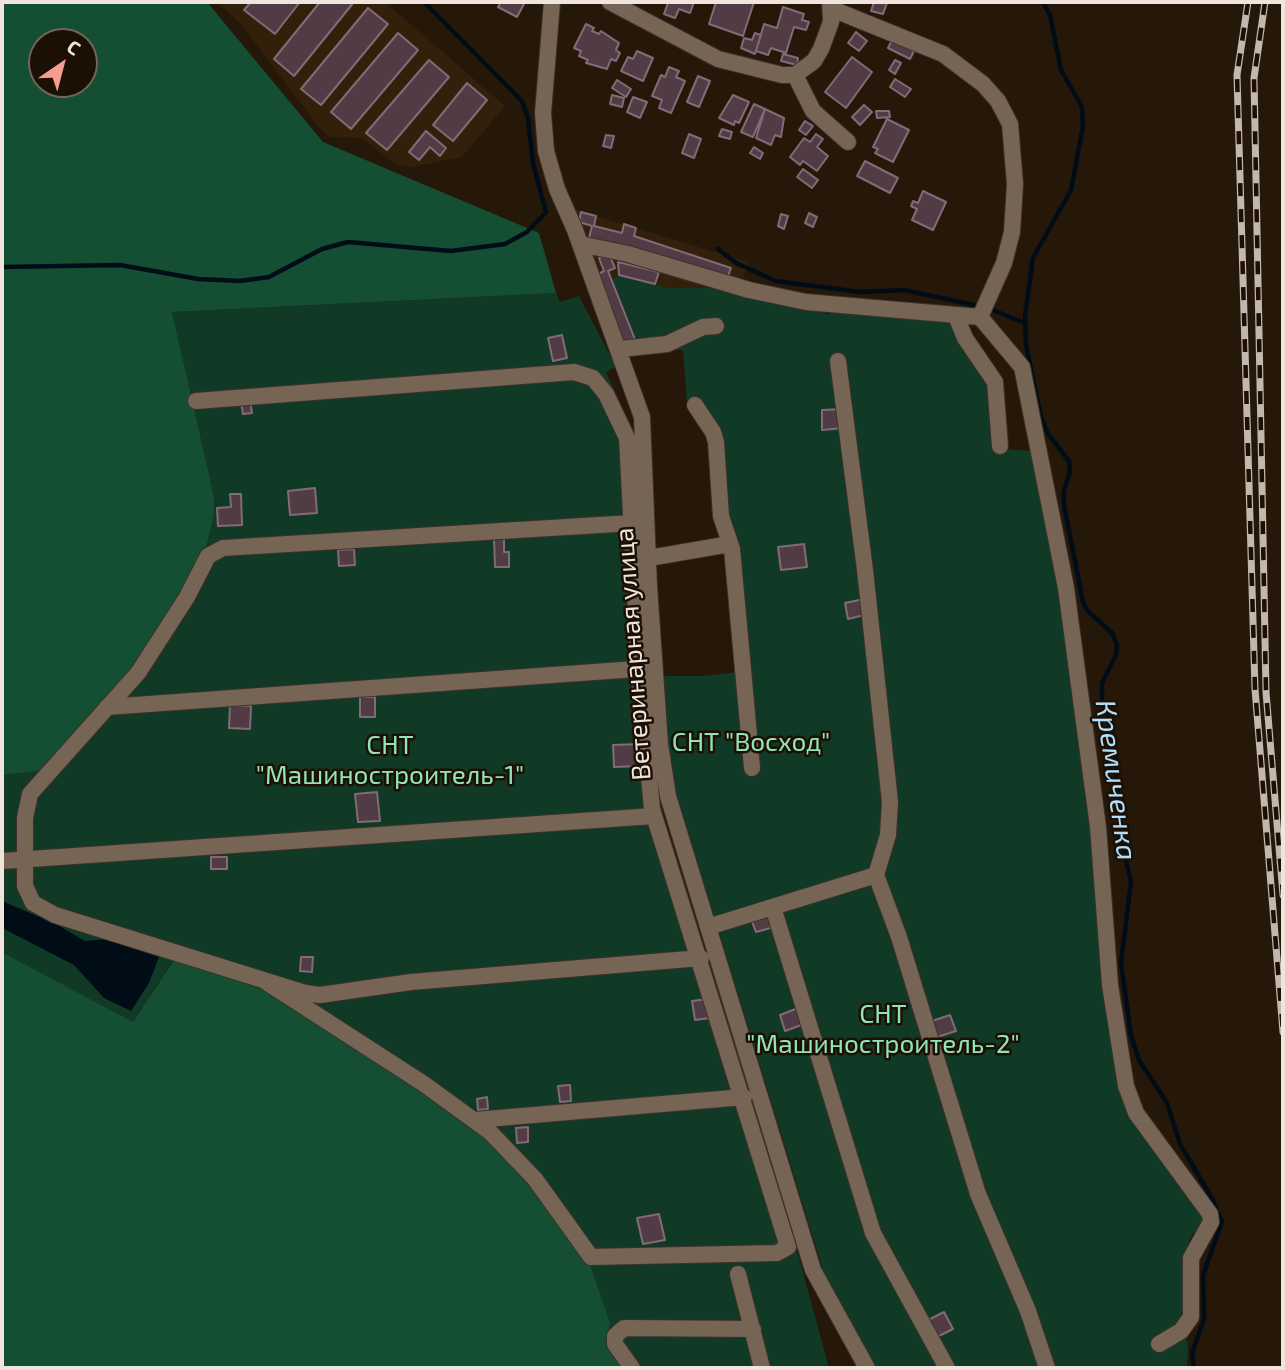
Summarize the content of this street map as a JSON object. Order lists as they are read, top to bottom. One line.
{"streets":{"street":["Ветеринарная улица"]},"water":["Кремиченка"],"parks":["СНТ \"Восход\"","СНТ \"Машиностроитель-1\"","СНТ \"Машиностроитель-2\""],"north":"top right"}
